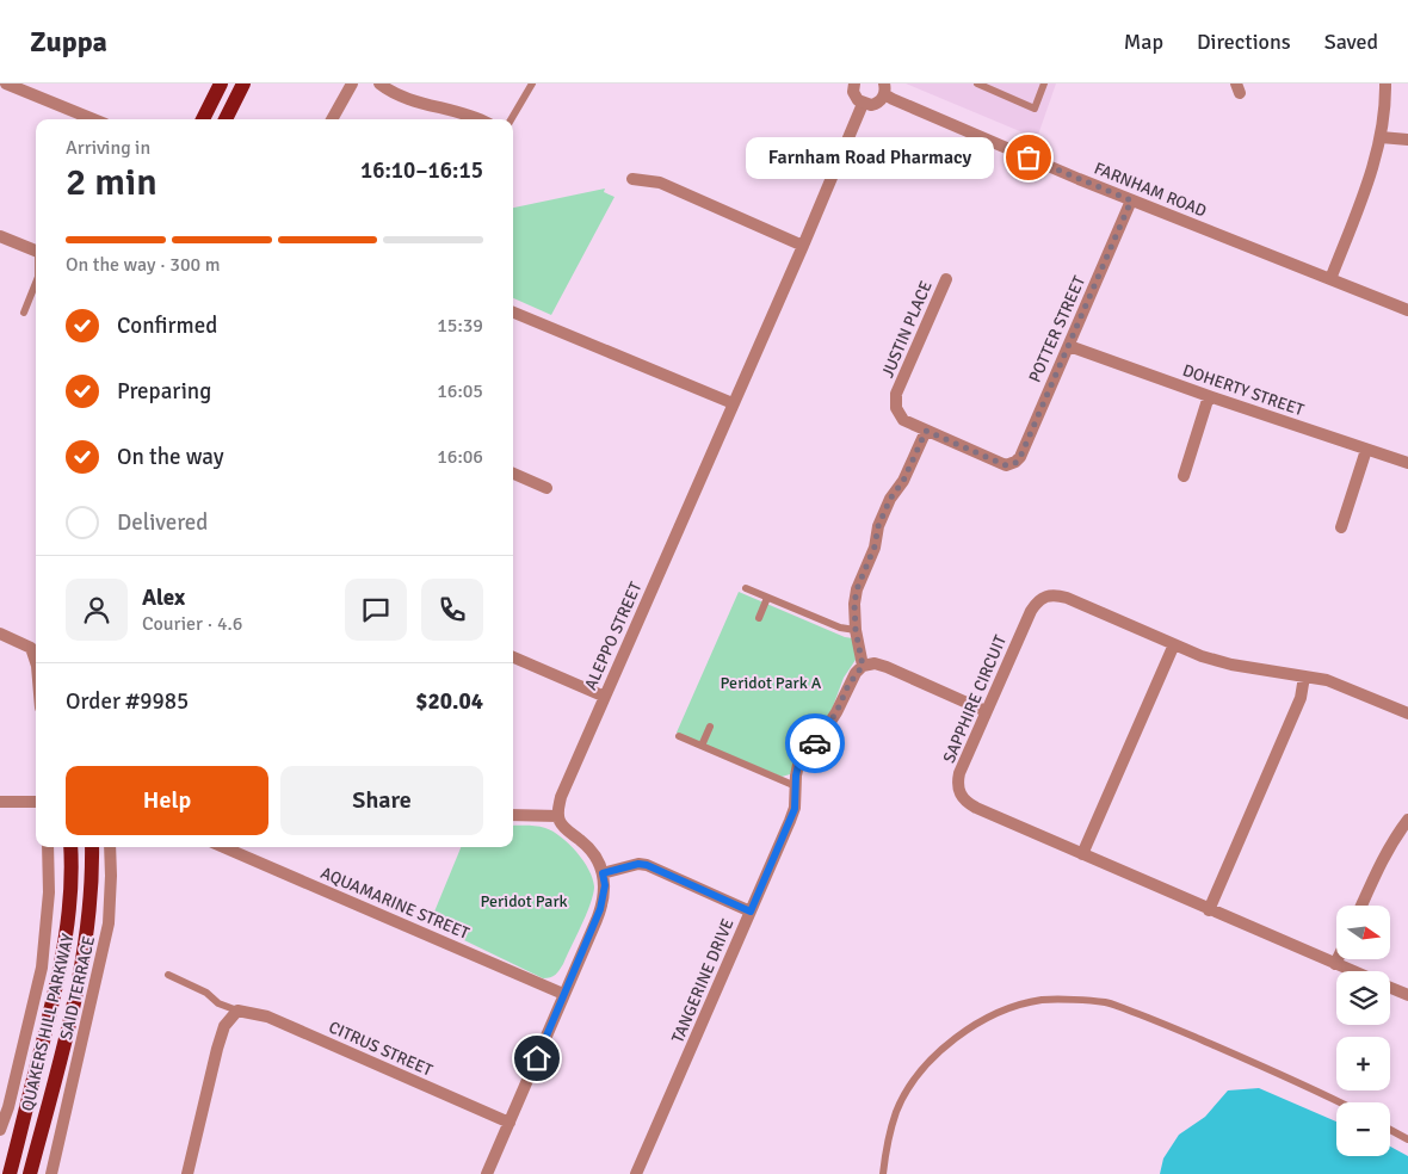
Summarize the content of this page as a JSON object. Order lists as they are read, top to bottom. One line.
{"streets":{"main road":["QUAKERS HILL PARKWAY"],"street":["FARNHAM ROAD","JUSTIN PLACE","POTTER STREET","DOHERTY STREET","ALEPPO STREET","SAPPHIRE CIRCUIT","AQUAMARINE STREET","TANGERINE DRIVE","SAID TERRACE","CITRUS STREET"]},"crossings":[["FARNHAM ROAD","POTTER STREET"],["JUSTIN PLACE","POTTER STREET"],["POTTER STREET","DOHERTY STREET"]],"parks":["Peridot Park A","Peridot Park"],"places":["Farnham Road Pharmacy"],"north":"right","page":{"header":"Zuppa","nav":["Map","Directions","Saved"],"heading":["2 min","Arriving in","16:10–16:15"],"panel":["Alex","Courier · 4.6","Order #9985","$20.04"],"bubble":"Farnham Road Pharmacy","bar":"On the way · 300 m","list":[["Confirmed","15:39"],["Preparing","16:05"],["On the way","16:06"],"Delivered"],"buttons":["Help","Share"],"map_buttons":["+","−"]}}
